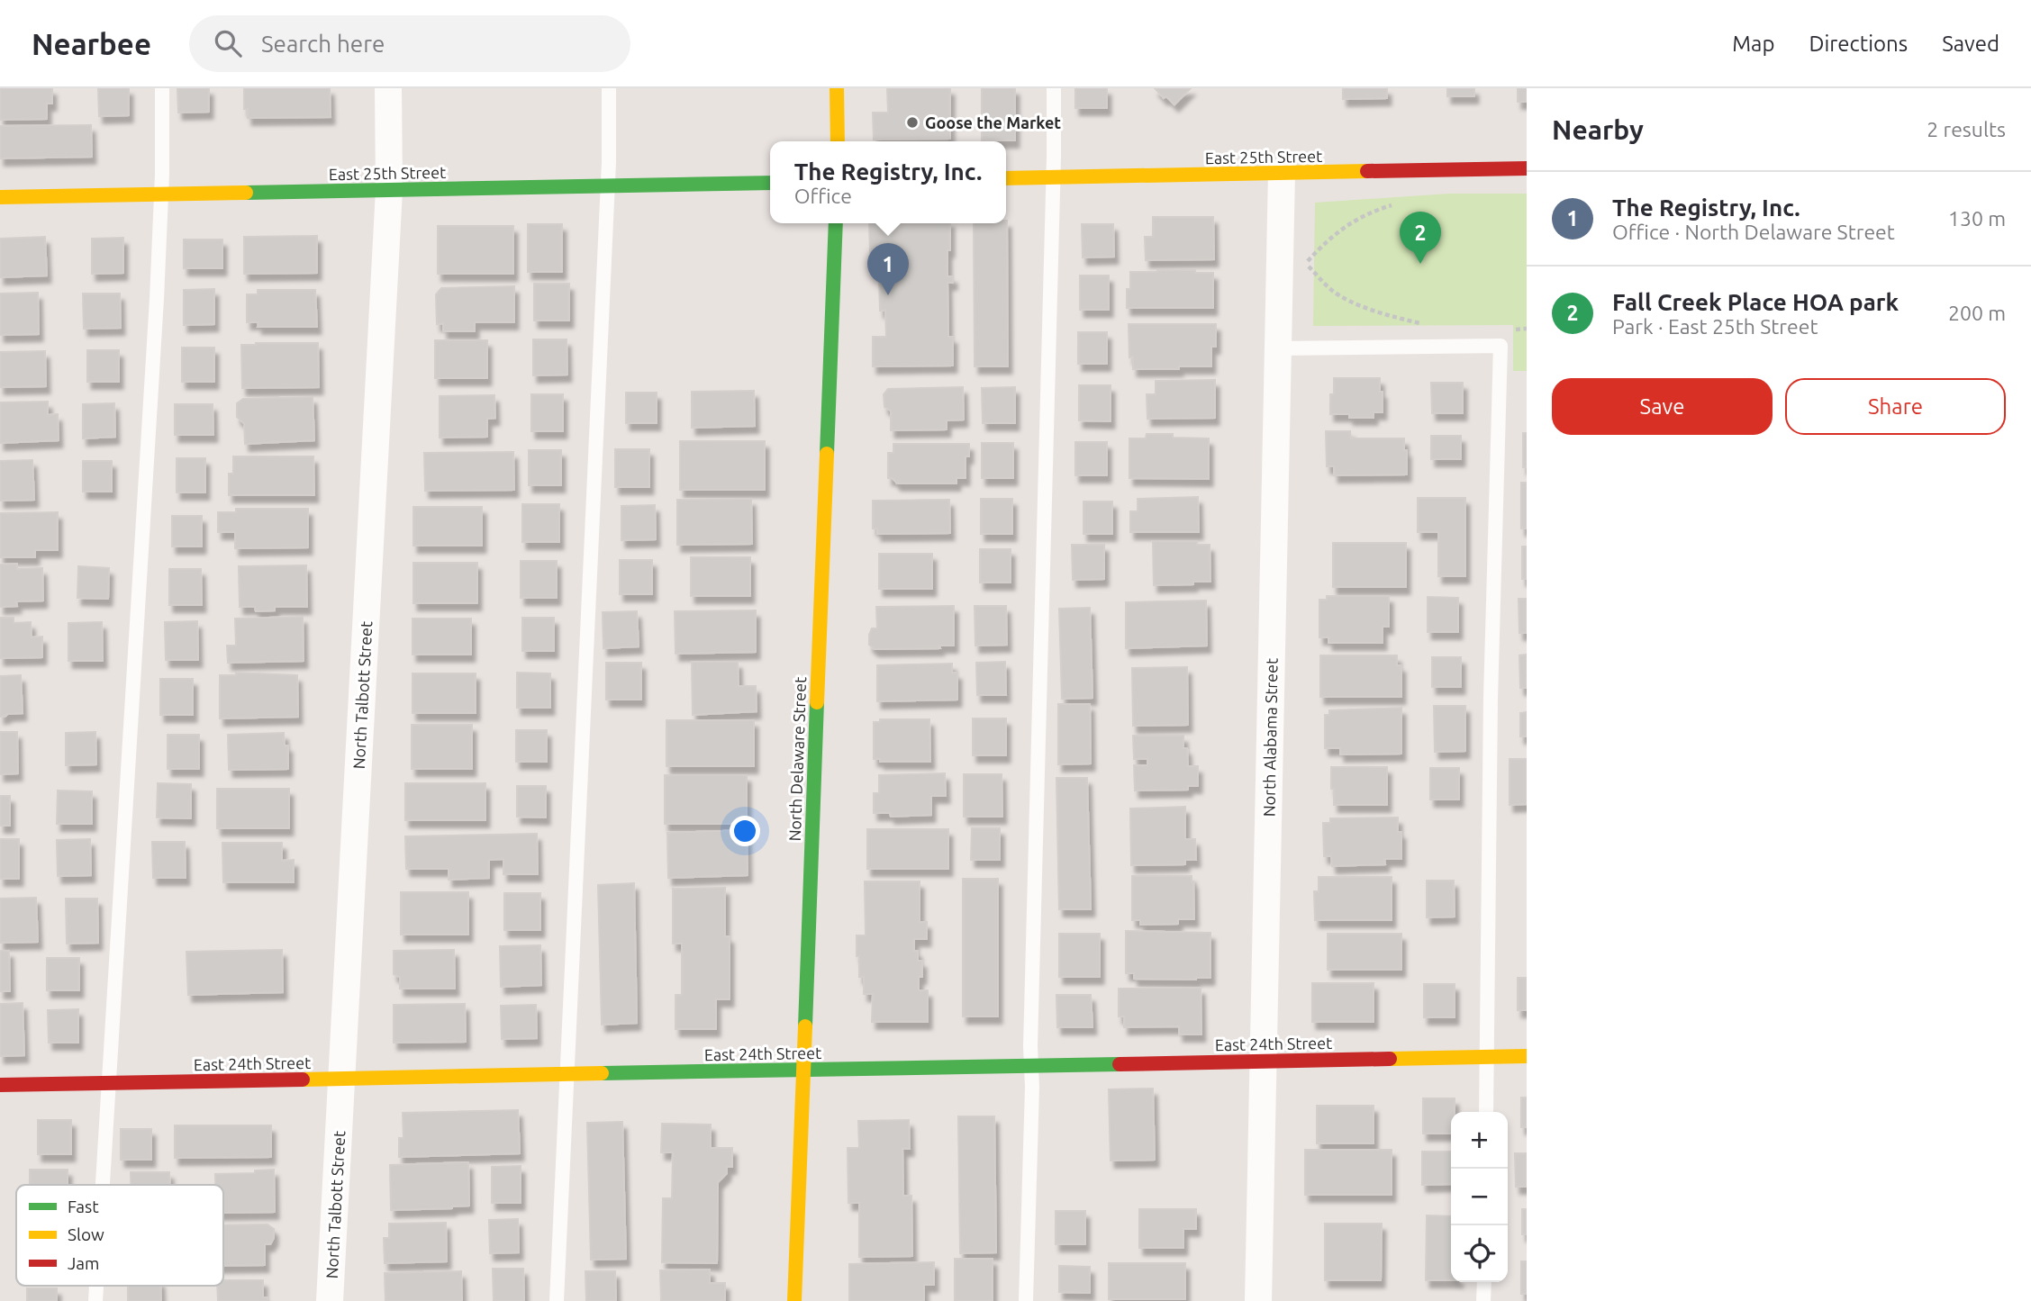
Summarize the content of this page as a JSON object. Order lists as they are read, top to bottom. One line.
{"streets":{"street":["East 25th Street","North Talbott Street","North Alabama Street","North Delaware Street","East 24th Street"]},"crossings":[["East 25th Street","North Talbott Street"],["East 25th Street","North Alabama Street"],["North Talbott Street","East 24th Street"],["North Alabama Street","East 24th Street"],["North Delaware Street","East 24th Street"]],"places":["Goose the Market"],"legend":["Fast","Slow","Jam"],"page":{"header":"Nearbee","search":"Search here","nav":["Map","Directions","Saved"],"heading":["Nearby","2 results"],"popup":["The Registry, Inc.","Office"],"list":[{"mark":"1","name":"The Registry, Inc.","note":"Office · North Delaware Street","value":"130 m"},{"mark":"2","name":"Fall Creek Place HOA park","note":"Park · East 25th Street","value":"200 m"}],"pins":["2","1"],"buttons":["Save","Share"],"map_buttons":["+","−"]}}
